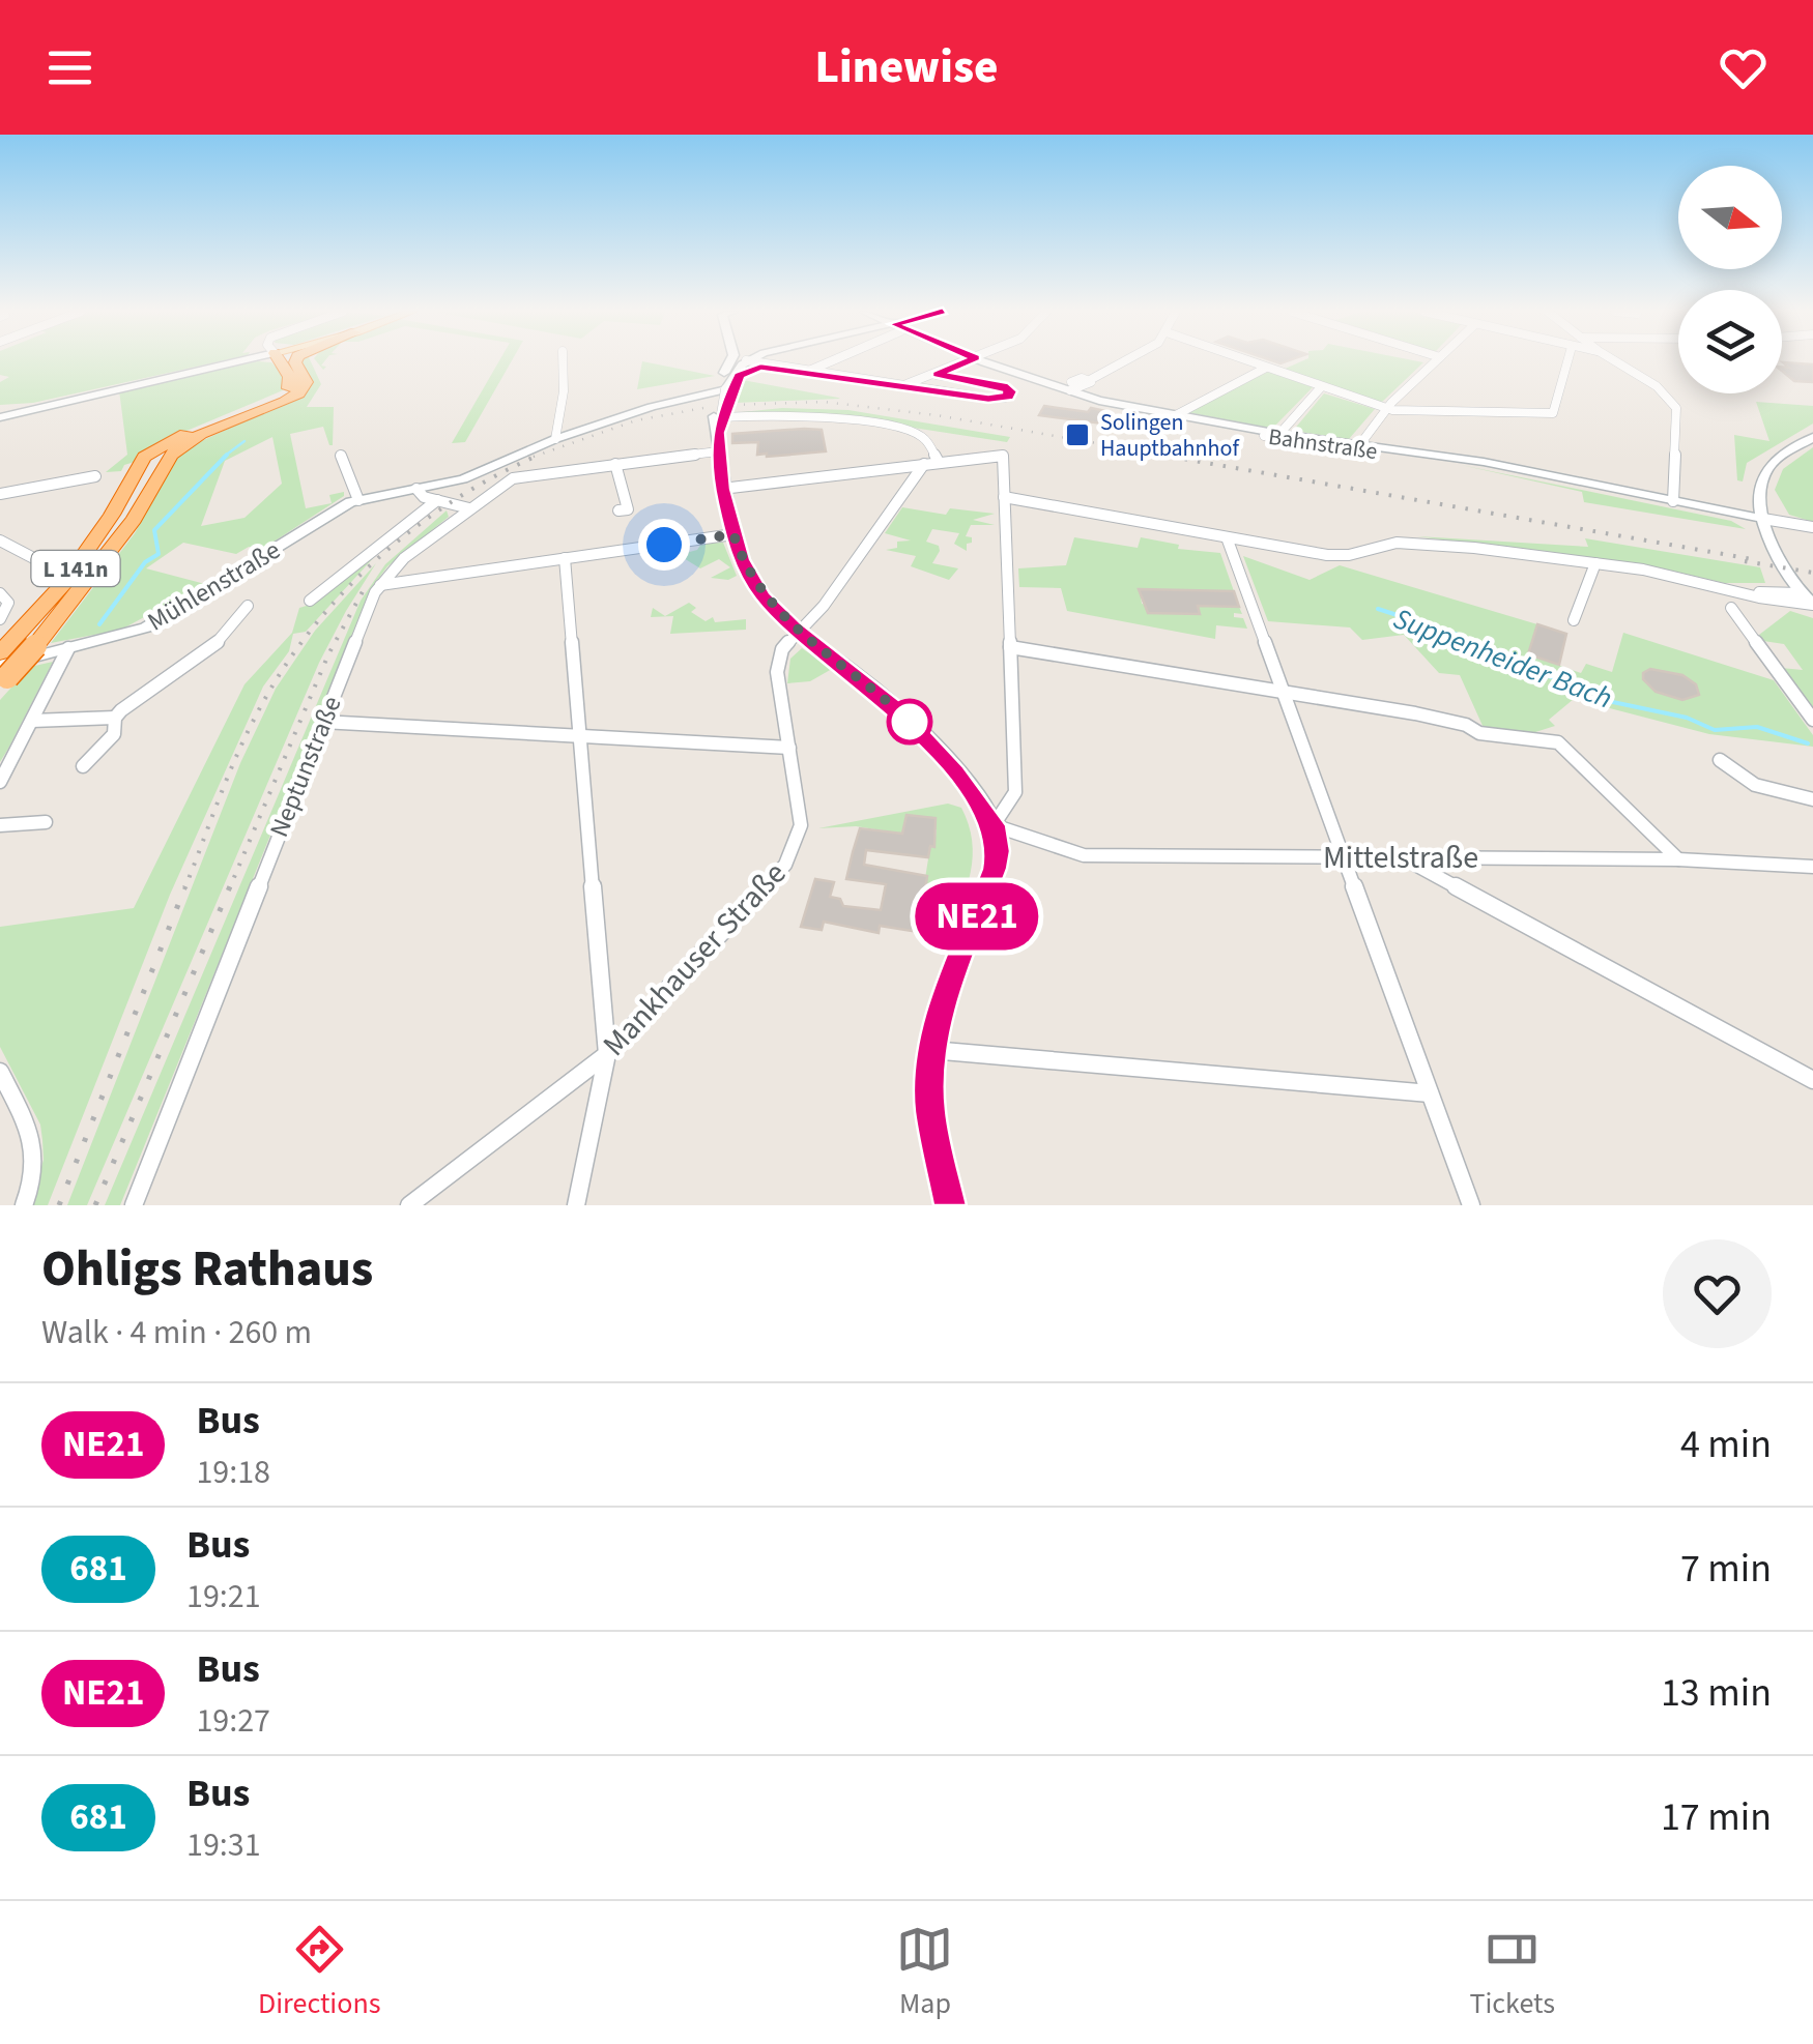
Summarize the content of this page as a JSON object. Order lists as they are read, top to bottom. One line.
{"streets":{"highway":["L 141n"],"street":["Bahnstraße","Mühlenstraße","Neptunstraße","Mittelstraße","Mankhauser Straße"]},"crossings":[["L 141n","Mühlenstraße"]],"water":["Suppenheider Bach"],"places":{"transit":["Solingen Hauptbahnhof"]},"lines":["bus line NE21"],"north":"right","page":{"header":"Linewise","on_map":"NE21","heading":["Ohligs Rathaus","Walk · 4 min · 260 m"],"list":[{"mark":"NE21","name":"Bus","note":"19:18","value":"4 min"},{"mark":"681","name":"Bus","note":"19:21","value":"7 min"},{"mark":"NE21","name":"Bus","note":"19:27","value":"13 min"},{"mark":"681","name":"Bus","note":"19:31","value":"17 min"}],"tabs":["Directions","Map","Tickets"]}}
